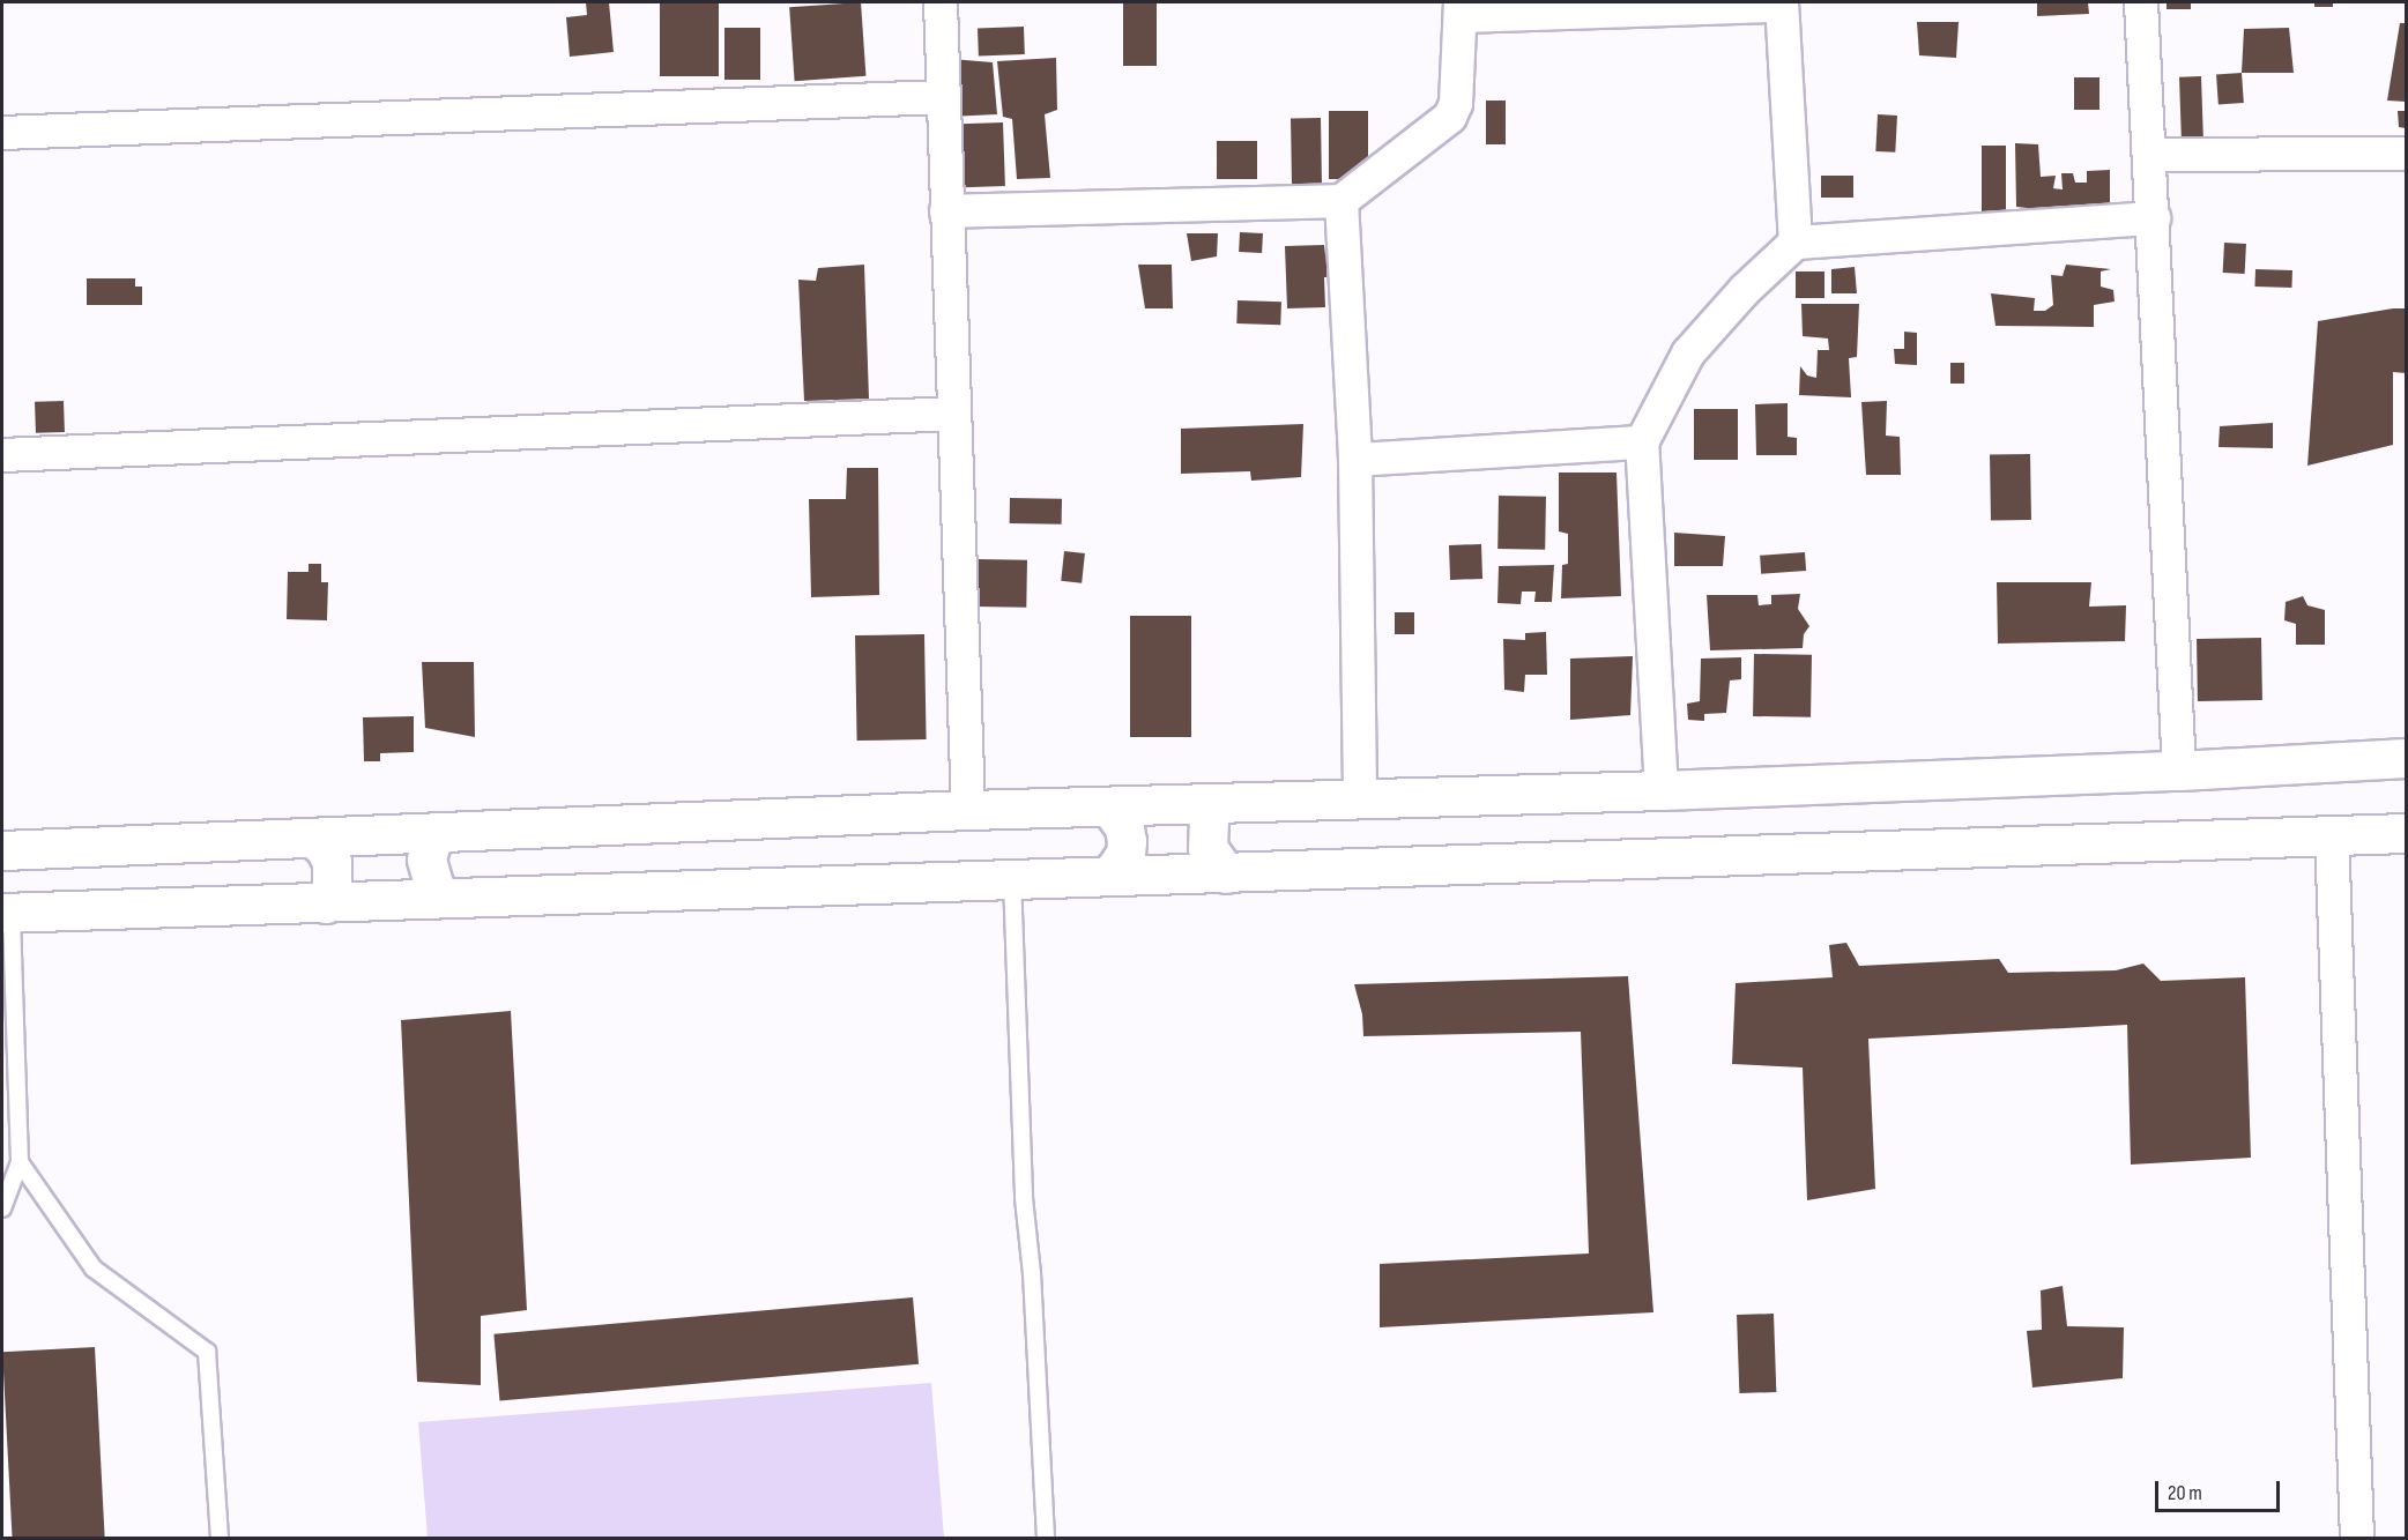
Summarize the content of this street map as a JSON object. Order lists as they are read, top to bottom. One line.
{"scale_bar":"20 m"}
